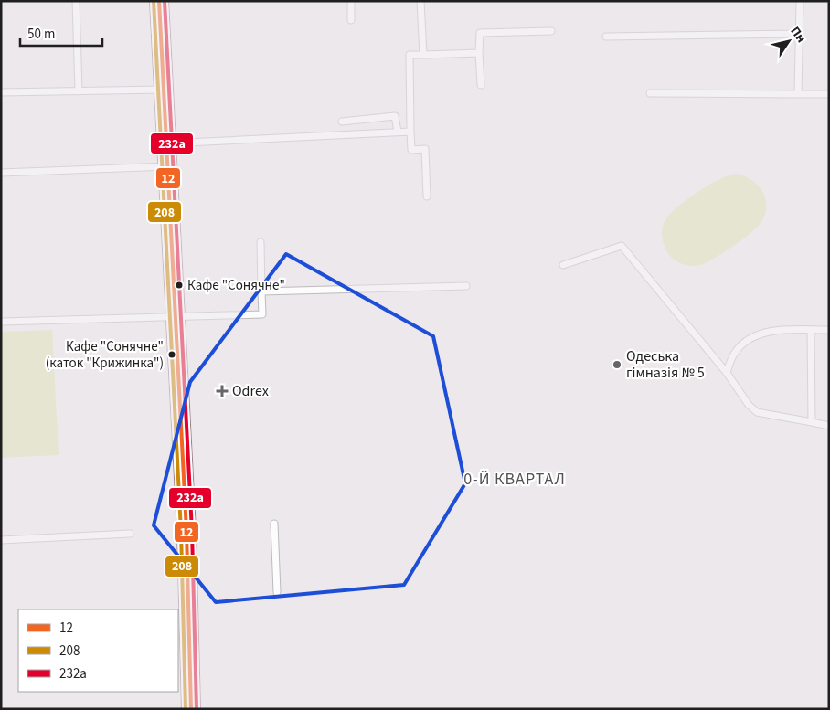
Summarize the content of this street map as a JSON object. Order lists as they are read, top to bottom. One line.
{"districts":["0-Й КВАРТАЛ"],"places":{"other":["Кафе \"Сонячне\"","Кафе \"Сонячне\" (каток \"Крижинка\")","Одеська гімназія № 5"],"health":["Odrex"]},"lines":["transit line 12","transit line 208","transit line 232а"],"legend":["12","208","232а"],"scale_bar":"50 m","north":"top right"}
